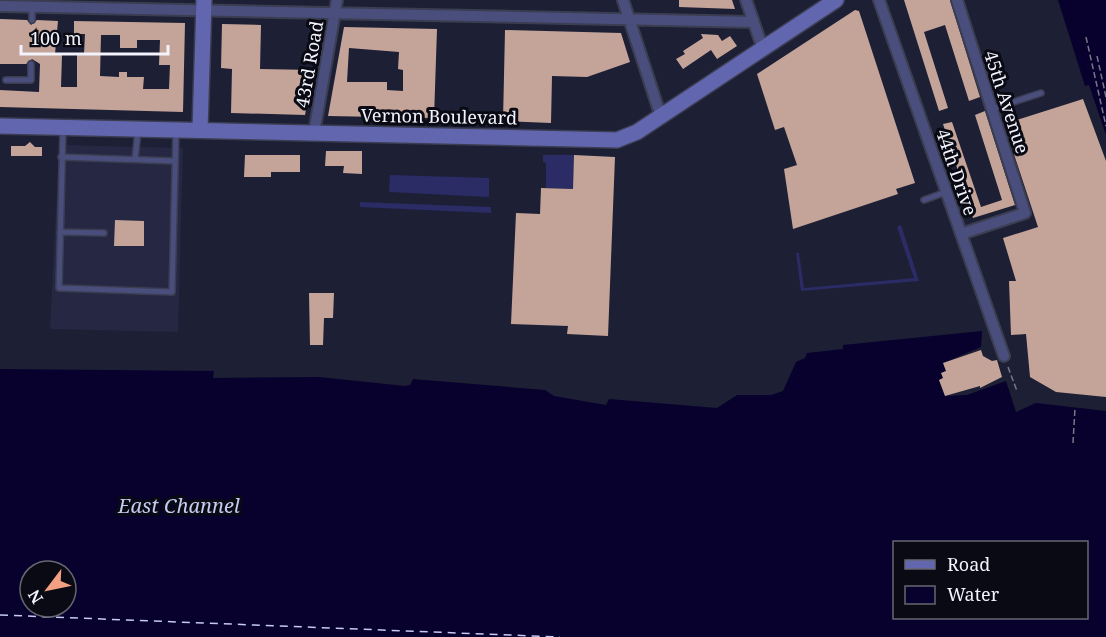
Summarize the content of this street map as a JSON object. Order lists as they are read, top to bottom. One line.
{"streets":{"main road":["Vernon Boulevard"],"street":["43rd Road","45th Avenue","44th Drive"]},"crossings":[["43rd Road","Vernon Boulevard"],["45th Avenue","44th Drive"]],"water":["East Channel"],"legend":["Road","Water"],"scale_bar":"100 m","north":"bottom left"}
